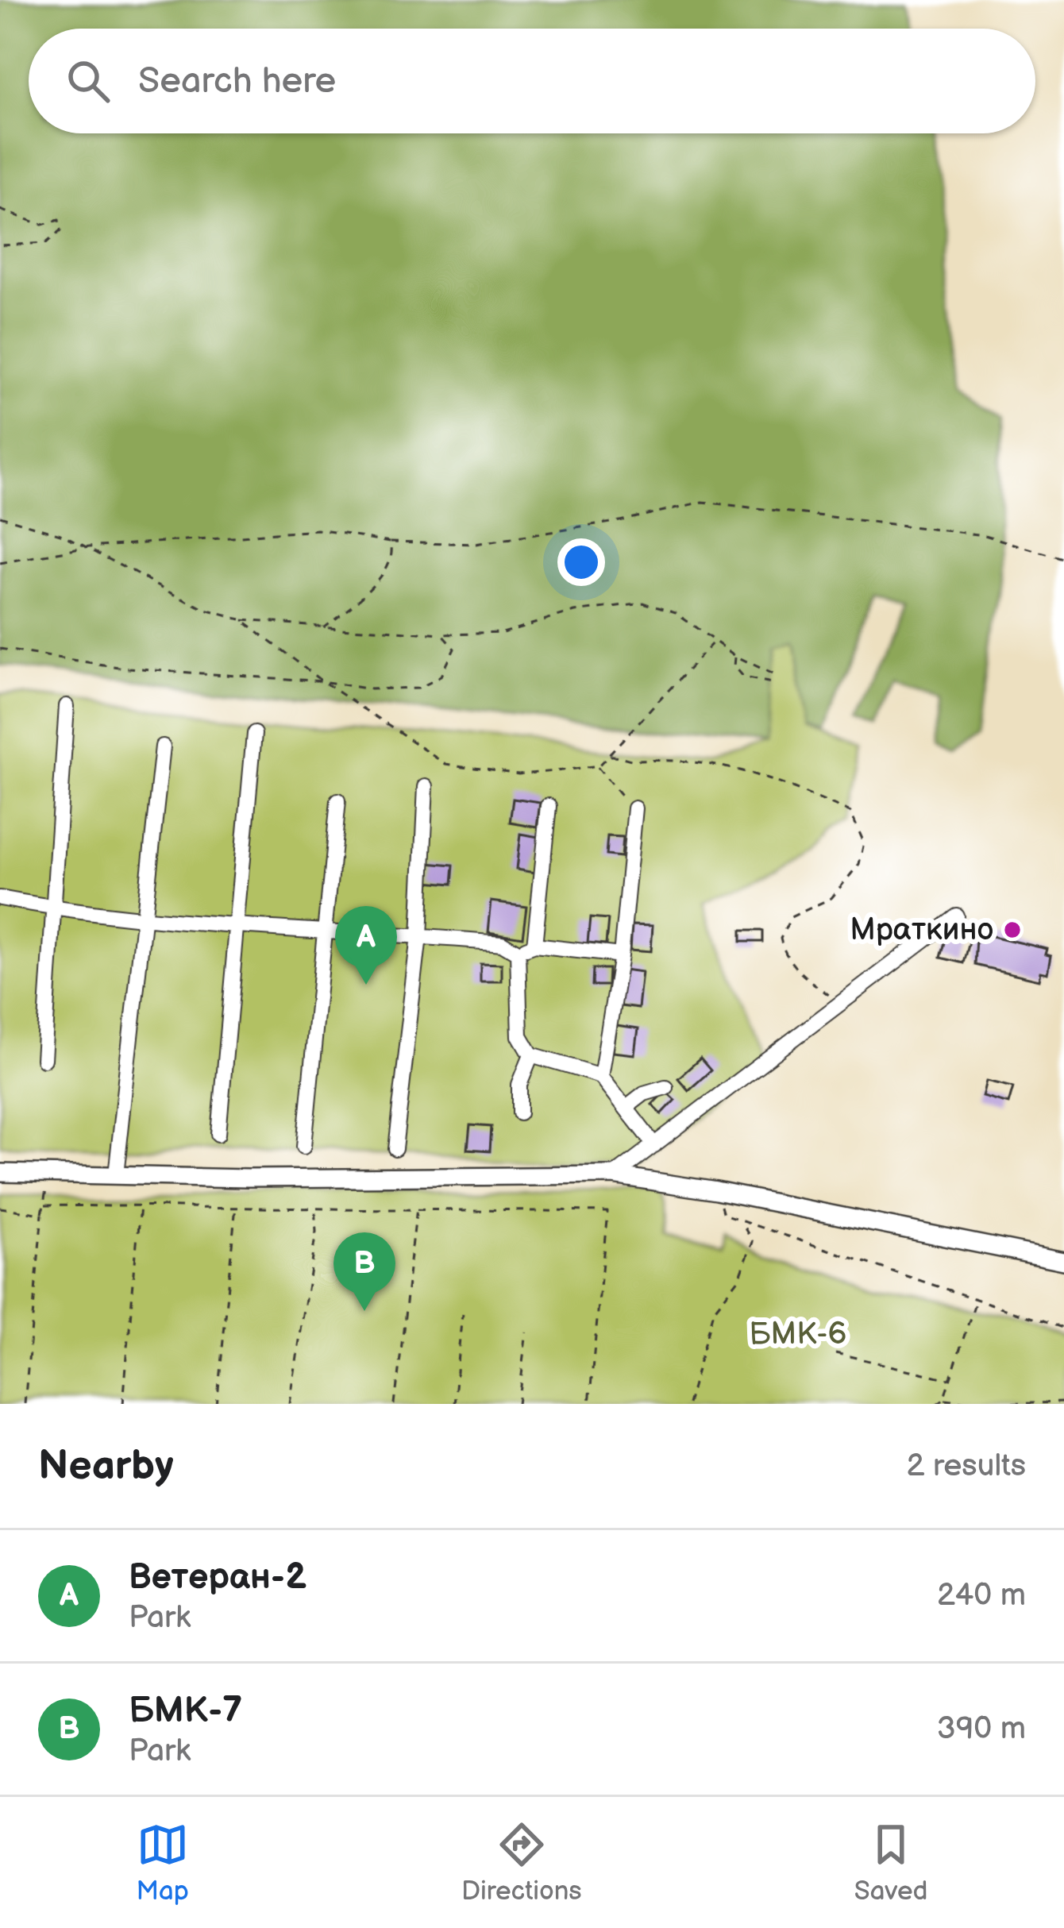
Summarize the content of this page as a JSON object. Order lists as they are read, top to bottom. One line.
{"parks":["БМК-6"],"places":["Мраткино"],"page":{"search":"Search here","pins":["A","B"],"heading":["Nearby","2 results"],"list":[{"mark":"A","name":"Ветеран-2","note":"Park","value":"240 m"},{"mark":"B","name":"БМК-7","note":"Park","value":"390 m"}],"nav":["Map","Directions","Saved"]}}
